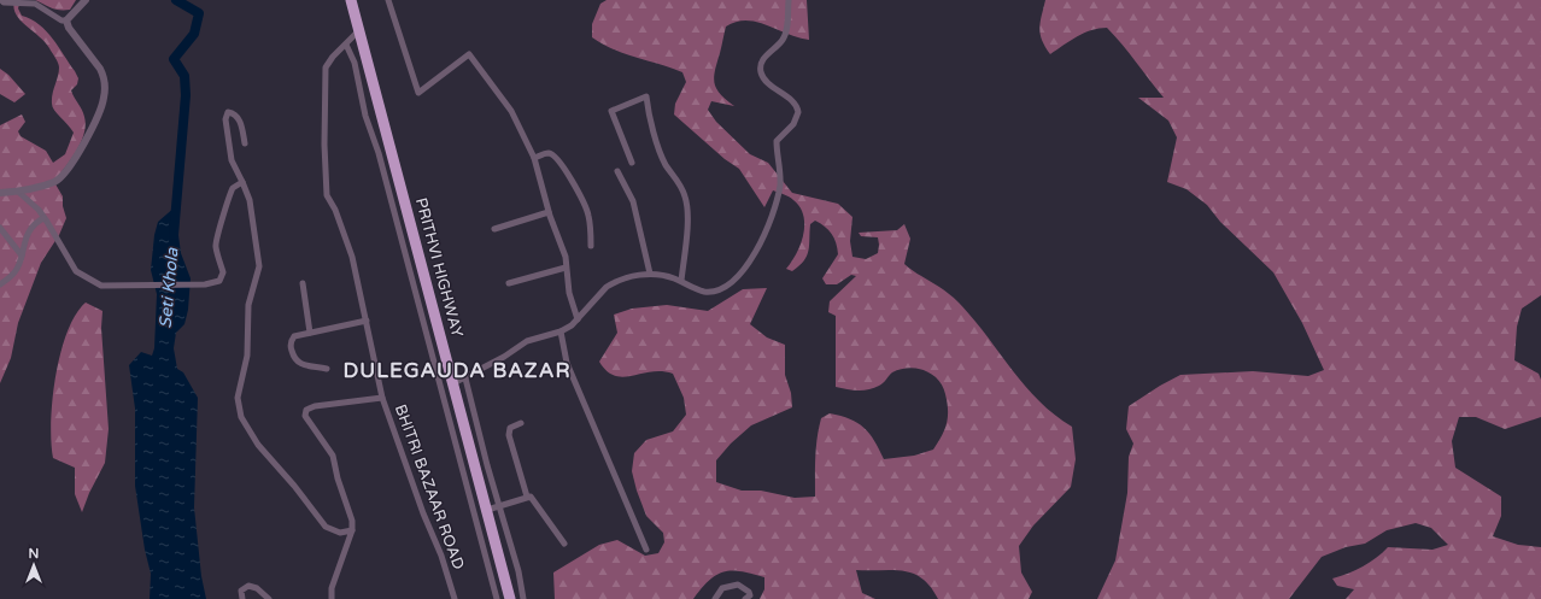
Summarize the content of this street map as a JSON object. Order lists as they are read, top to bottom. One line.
{"streets":{"highway":["PRITHVI HIGHWAY"],"street":["BHITRI BAZAAR ROAD"]},"crossings":[["PRITHVI HIGHWAY","BHITRI BAZAAR ROAD"]],"districts":["DULEGAUDA BAZAR"],"water":["Seti Khola"],"north":"top"}
